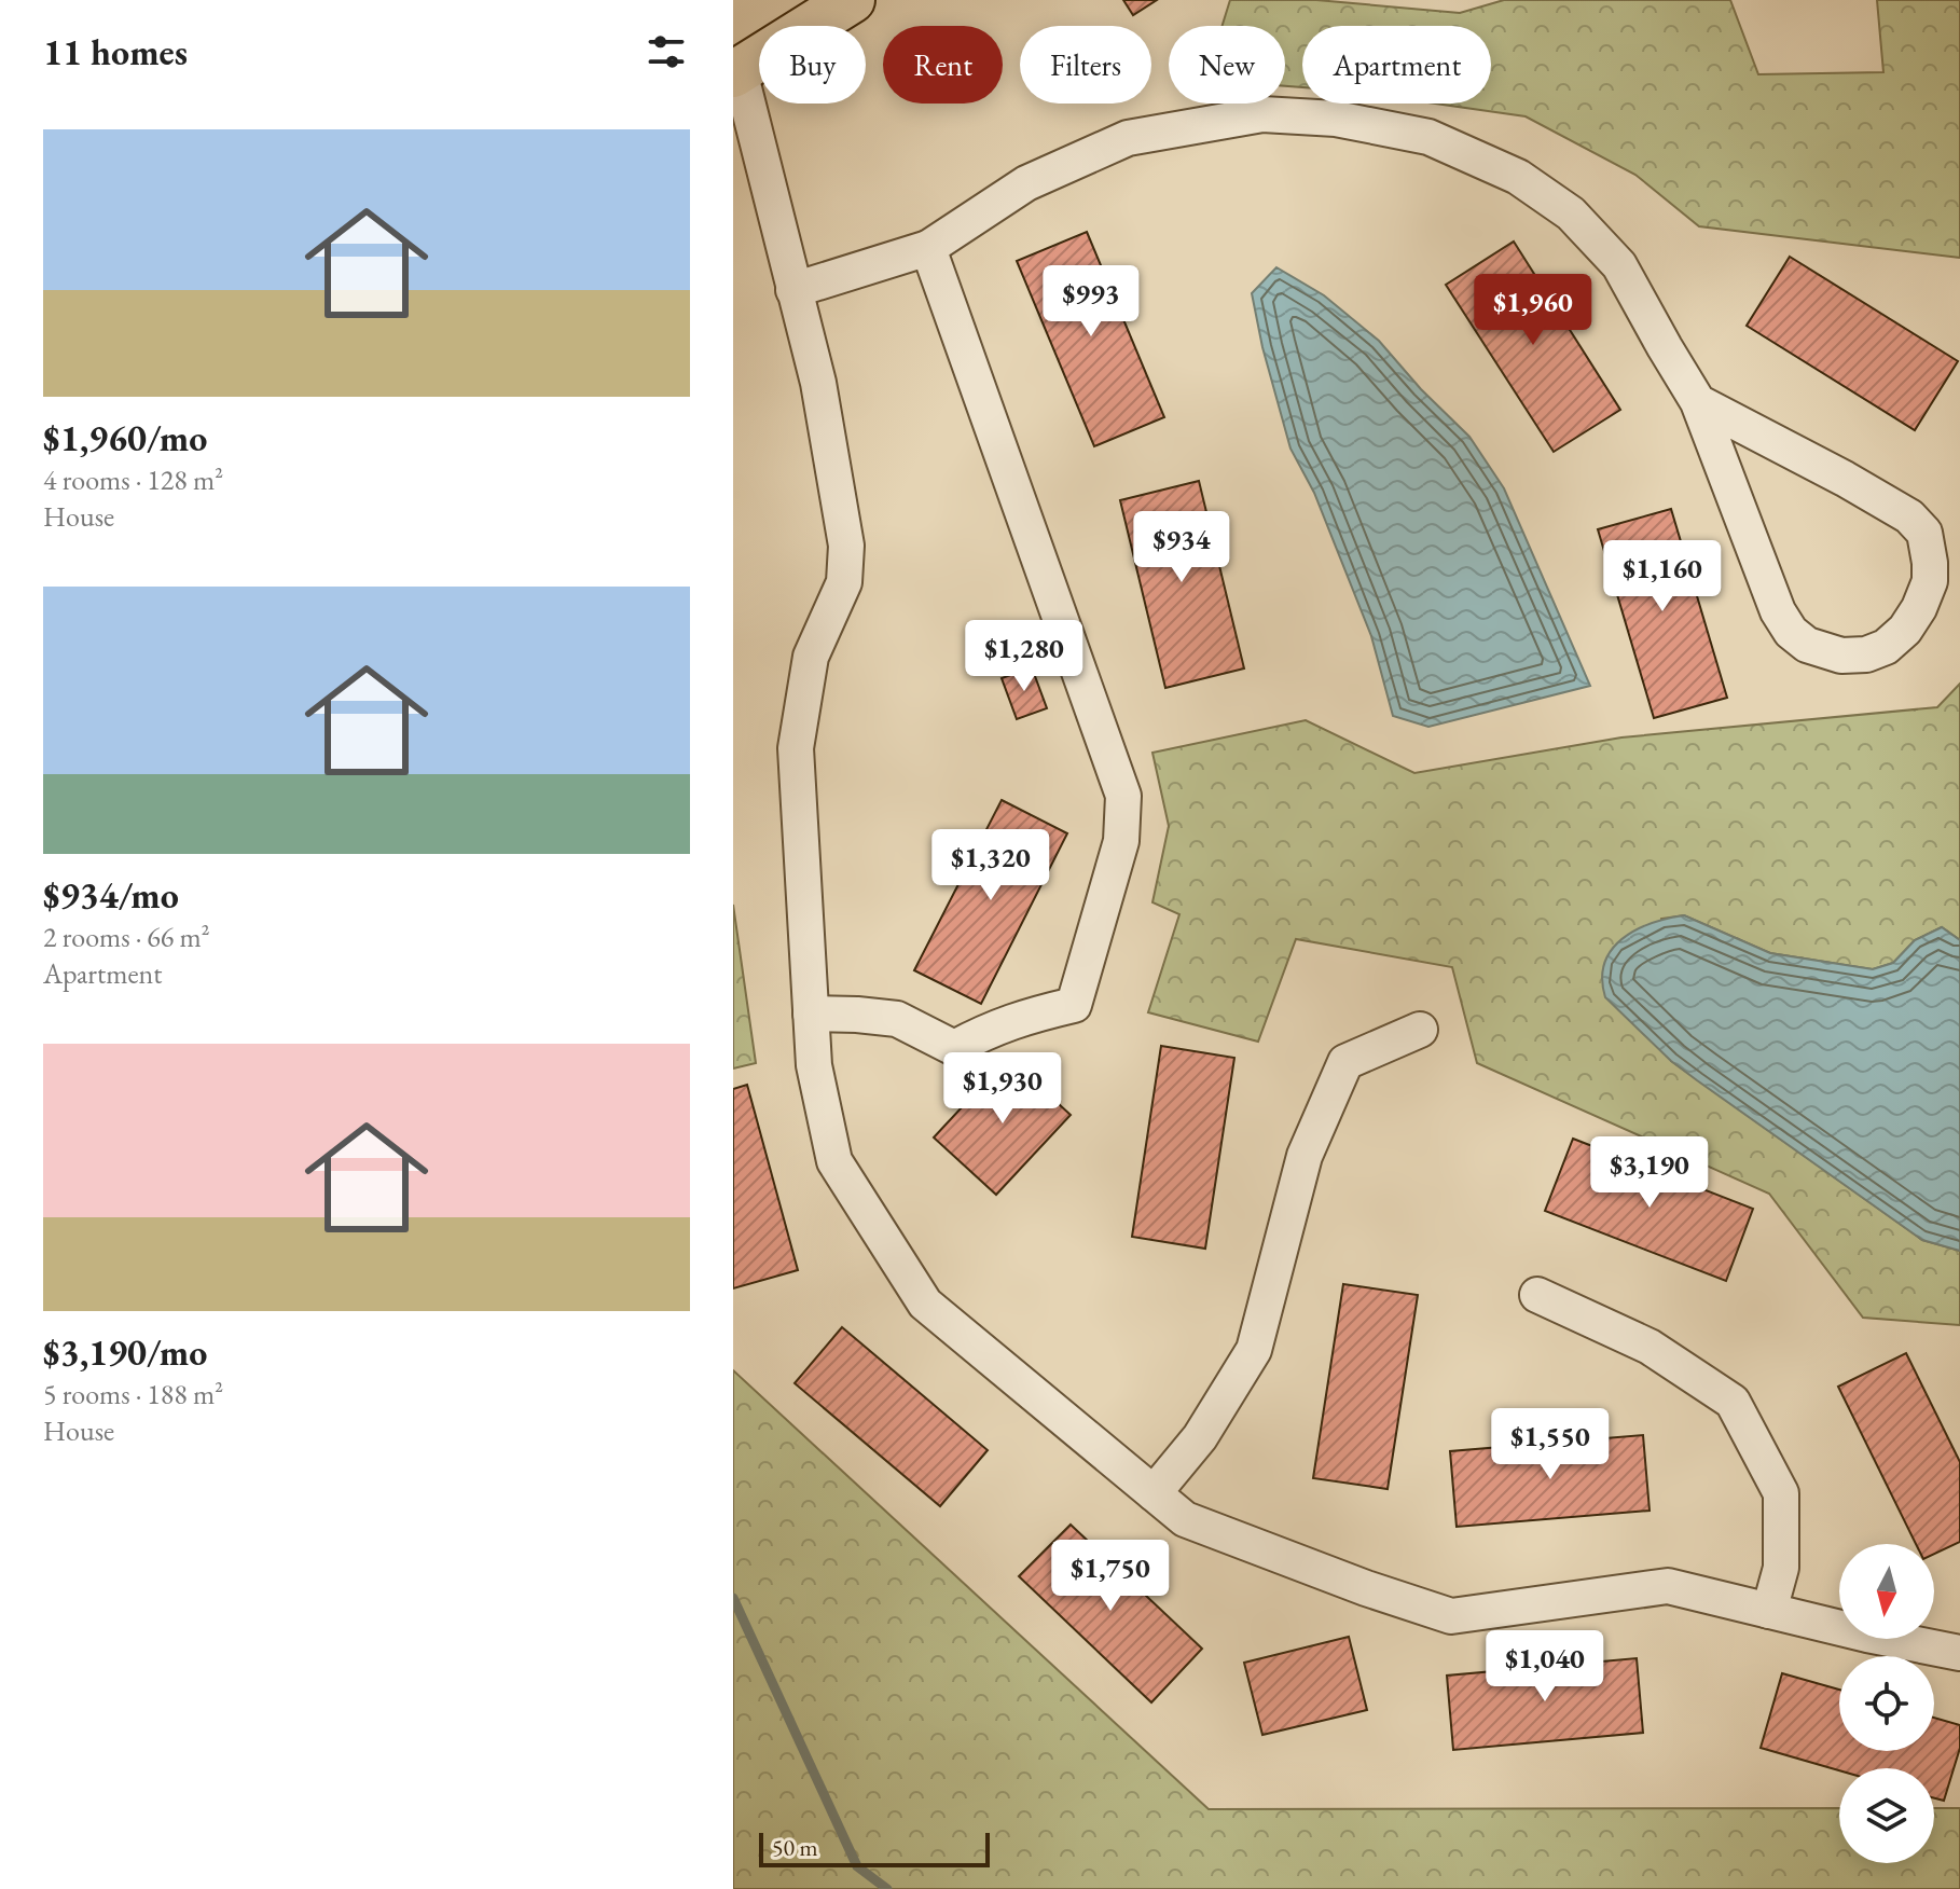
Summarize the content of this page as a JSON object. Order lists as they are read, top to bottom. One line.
{"scale_bar":"50 m","north":"bottom","page":{"heading":"11 homes","chip":["Buy","Rent","Filters","New","Apartment"],"list":[{"name":"$1,960/mo","note":"4 rooms · 128 m² · House"},{"name":"$934/mo","note":"2 rooms · 66 m² · Apartment"},{"name":"$3,190/mo","note":"5 rooms · 188 m² · House"}],"price":["$993","$1,960","$934","$1,160","$1,280","$1,320","$1,930","$3,190","$1,550","$1,750","$1,040"],"scale":"50 m"}}
